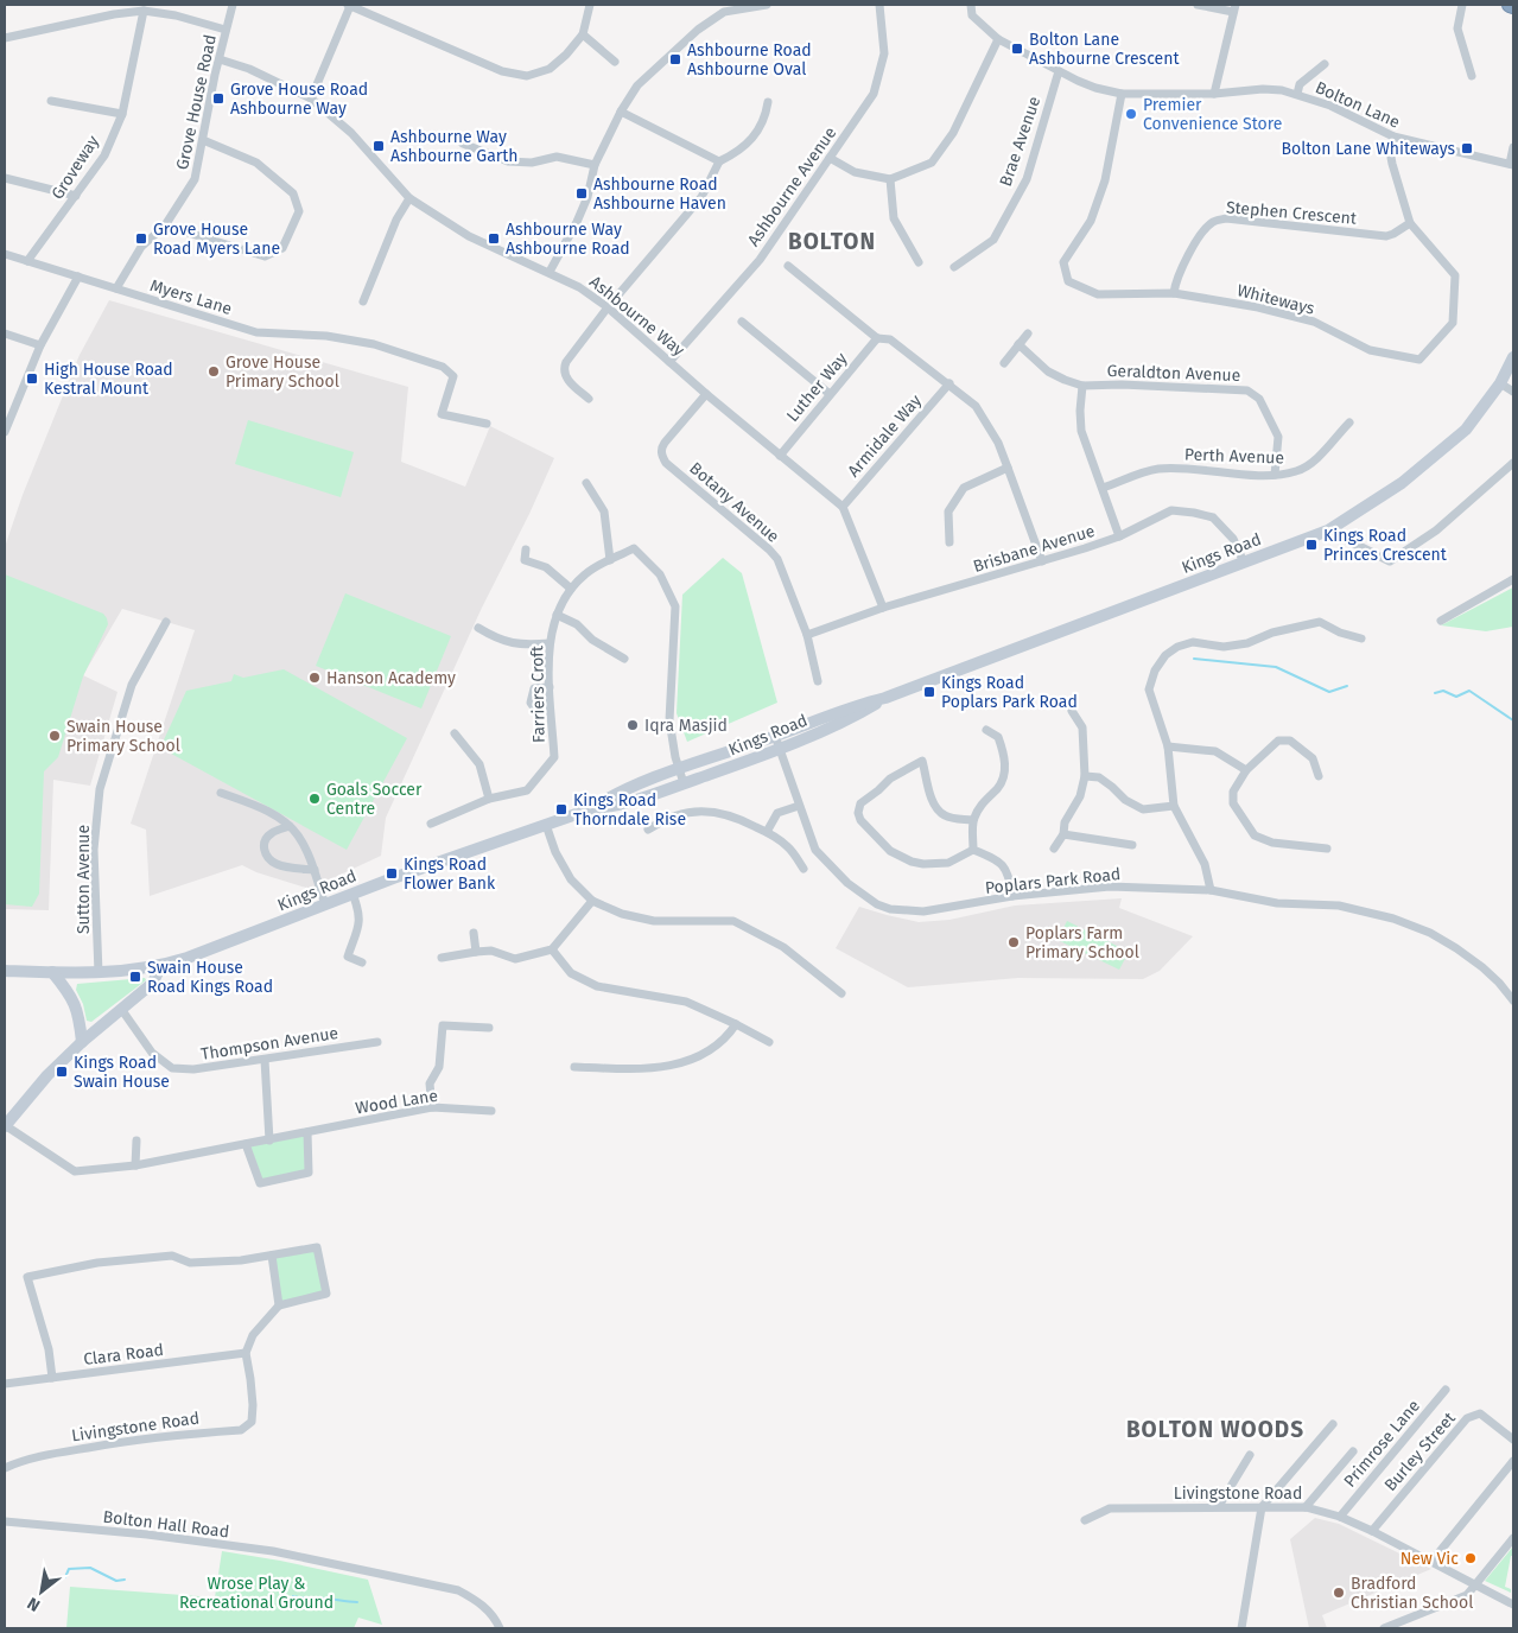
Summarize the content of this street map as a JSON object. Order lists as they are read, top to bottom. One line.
{"streets":{"street":["Grove House Road","Bolton Lane","Brae Avenue","Groveway","Ashbourne Avenue","Stephen Crescent","Myers Lane","Whiteways","Ashbourne Way","Geraldton Avenue","Luther Way","Armidale Way","Perth Avenue","Botany Avenue","Brisbane Avenue","Kings Road","Farriers Croft","Sutton Avenue","Poplars Park Road","Thompson Avenue","Wood Lane","Clara Road","Livingstone Road","Primrose Lane","Burley Street","Bolton Hall Road"]},"crossings":[["Grove House Road","Myers Lane"],["Grove House Road","Ashbourne Way"],["Bolton Lane","Brae Avenue"],["Bolton Lane","Whiteways"],["Groveway","Myers Lane"],["Ashbourne Avenue","Ashbourne Way"],["Stephen Crescent","Whiteways"],["Ashbourne Way","Luther Way"],["Ashbourne Way","Armidale Way"],["Ashbourne Way","Botany Avenue"],["Geraldton Avenue","Perth Avenue"],["Botany Avenue","Brisbane Avenue"],["Brisbane Avenue","Kings Road"],["Kings Road","Farriers Croft"],["Kings Road","Sutton Avenue"],["Kings Road","Poplars Park Road"],["Clara Road","Livingstone Road"],["Livingstone Road","Primrose Lane"],["Livingstone Road","Burley Street"]],"districts":["BOLTON","BOLTON WOODS"],"parks":["Wrose Play & Recreational Ground"],"places":{"transit":["Bolton Lane Ashbourne Crescent","Ashbourne Road Ashbourne Oval","Grove House Road Ashbourne Way","Ashbourne Way Ashbourne Garth","Bolton Lane Whiteways","Ashbourne Road Ashbourne Haven","Grove House Road Myers Lane","Ashbourne Way Ashbourne Road","High House Road Kestral Mount","Kings Road Princes Crescent","Kings Road Poplars Park Road","Kings Road Thorndale Rise","Kings Road Flower Bank","Swain House Road Kings Road","Kings Road Swain House"],"other":["Premier Convenience Store","Grove House Primary School","Hanson Academy","Iqra Masjid","Swain House Primary School","Goals Soccer Centre","Poplars Farm Primary School","New Vic","Bradford Christian School"]},"north":"bottom left"}
